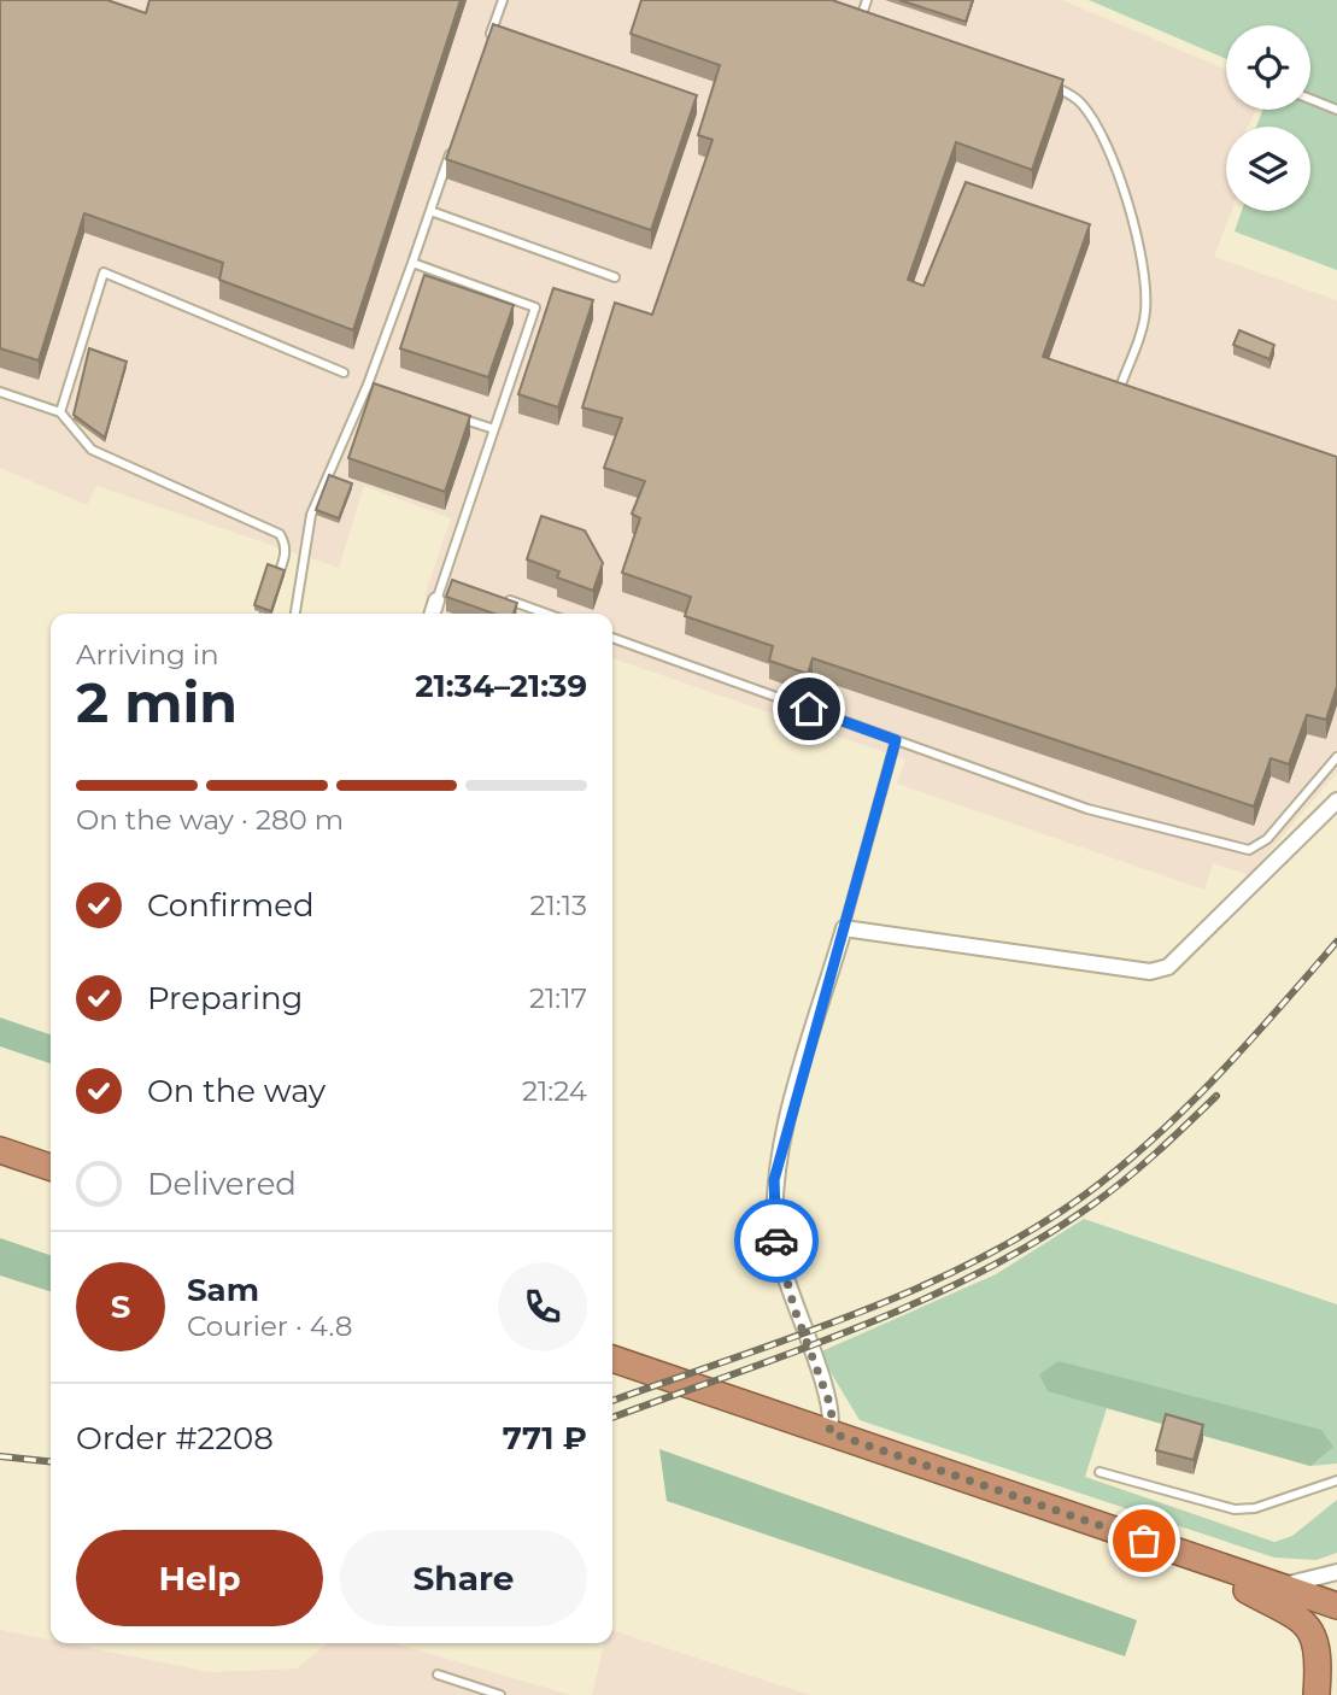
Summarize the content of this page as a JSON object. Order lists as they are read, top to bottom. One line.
{"page":{"heading":["2 min","Arriving in","21:34–21:39"],"panel":["Sam","Courier · 4.8","Order #2208","771 ₽"],"bar":"On the way · 280 m","list":[["Confirmed","21:13"],["Preparing","21:17"],["On the way","21:24"],"Delivered"],"round":"S","buttons":["Help","Share"]}}
